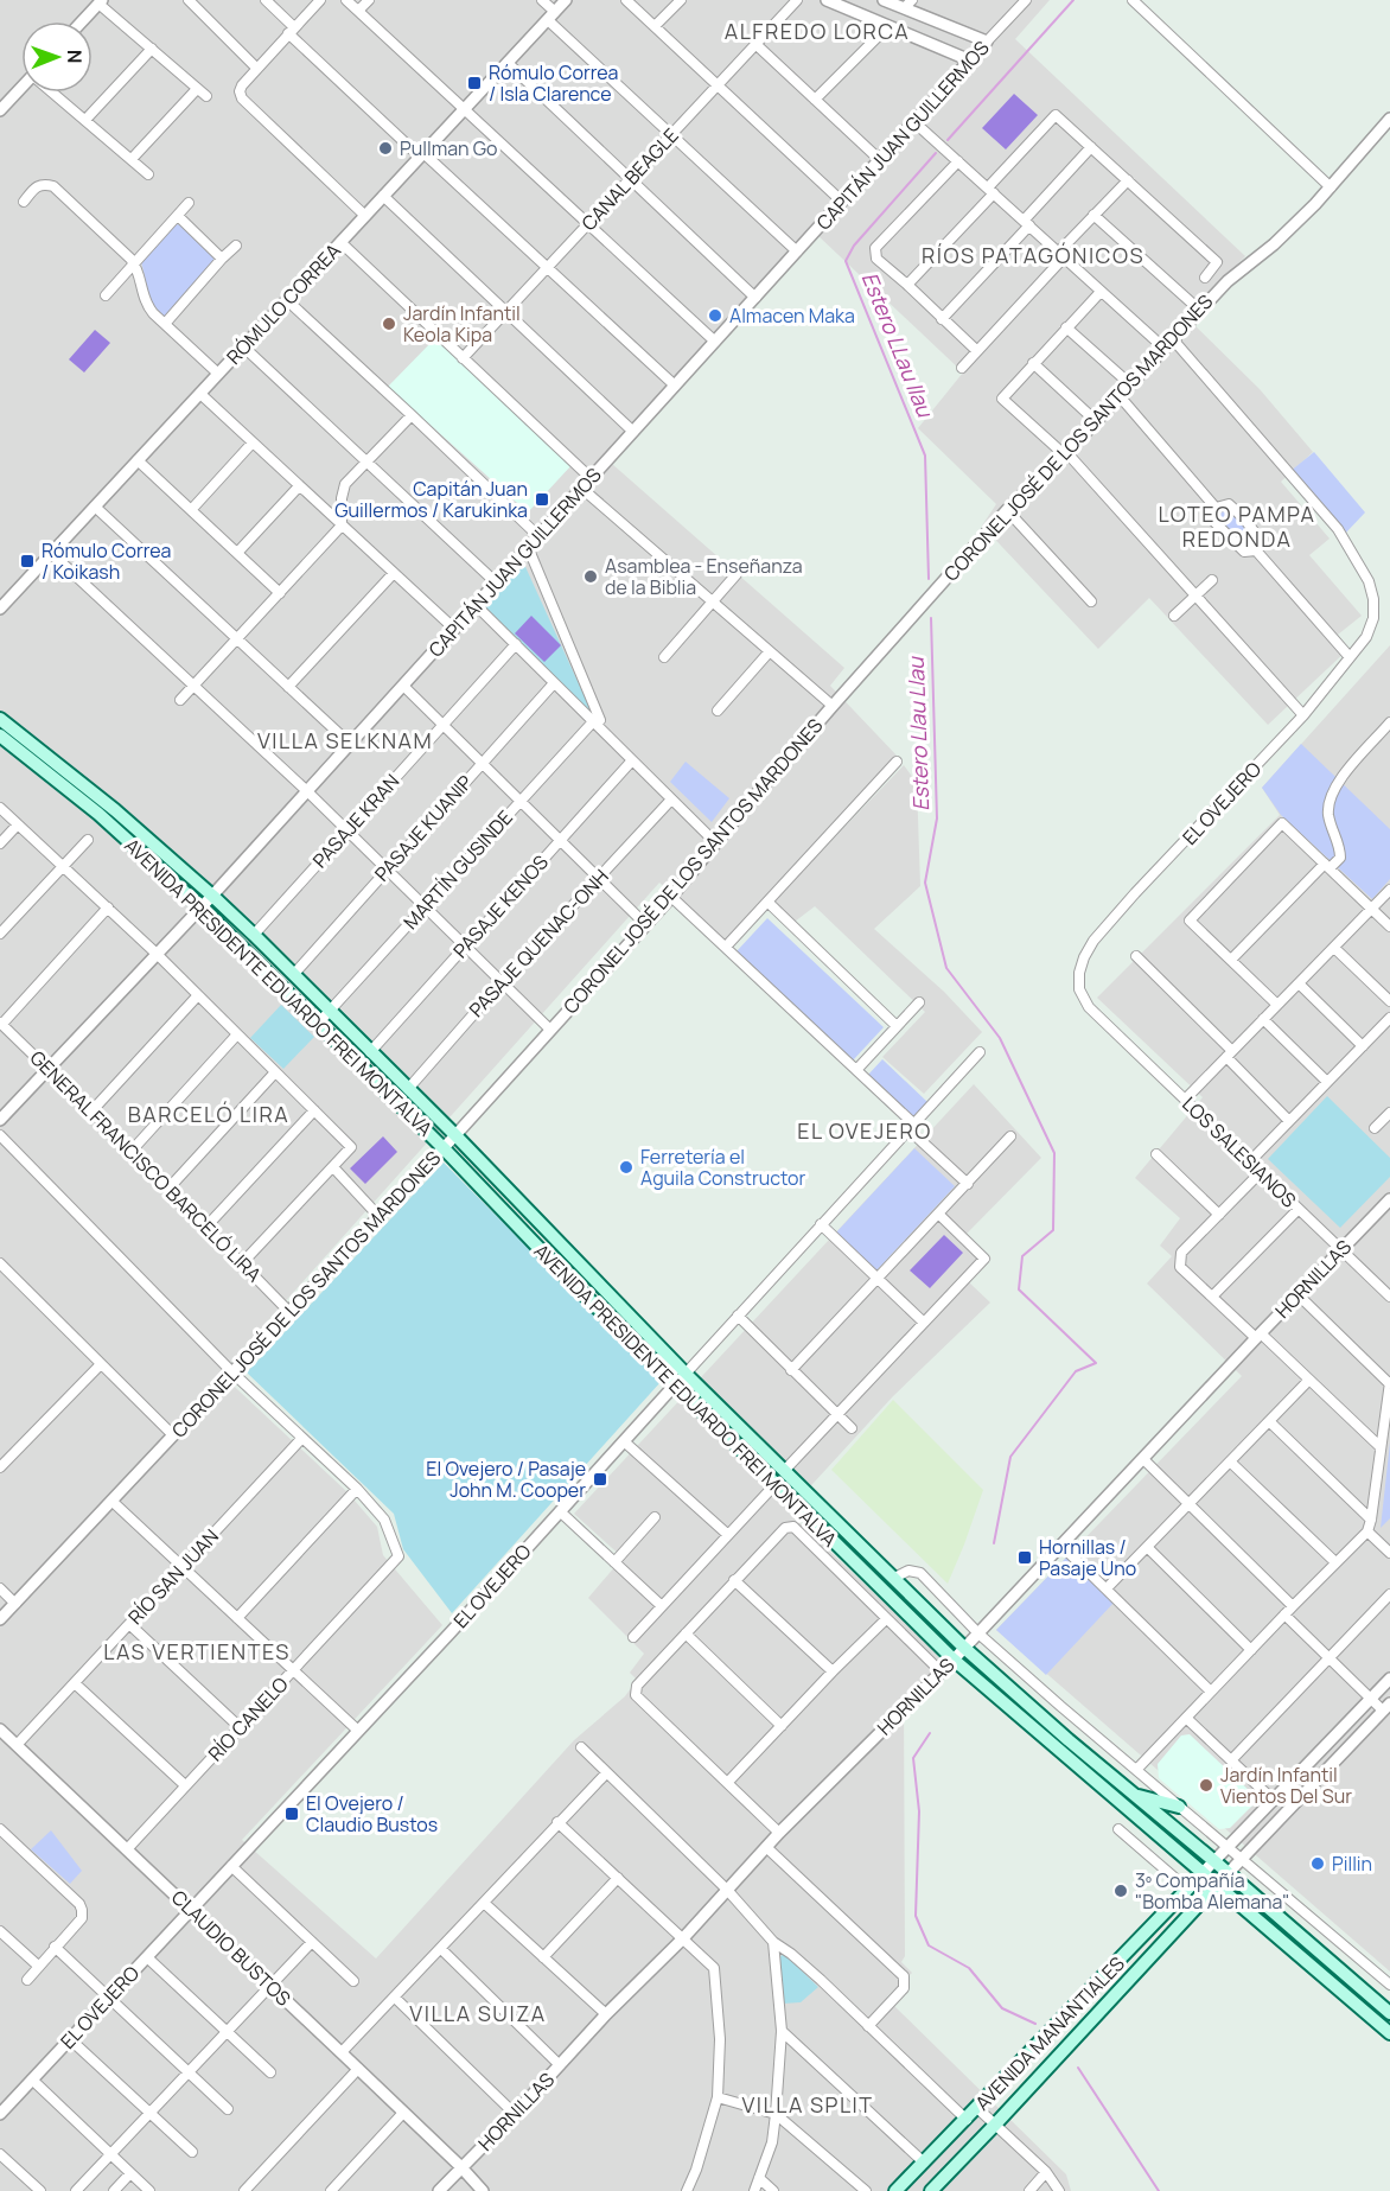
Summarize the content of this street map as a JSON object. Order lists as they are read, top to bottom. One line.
{"streets":{"main road":["AVENIDA PRESIDENTE EDUARDO FREI MONTALVA","AVENIDA MANANTIALES"],"street":["CAPITÁN JUAN GUILLERMOS","CANAL BEAGLE","RÓMULO CORREA","CORONEL JOSÉ DE LOS SANTOS MARDONES","EL OVEJERO","PASAJE KRAN","PASAJE KUANIP","MARTÍN GUSINDE","PASAJE KENOS","PASAJE QUENAC-ONH","LOS SALESIANOS","GENERAL FRANCISCO BARCELÓ LIRA","HORNILLAS","RÍO SAN JUAN","RÍO CANELO","CLAUDIO BUSTOS"]},"crossings":[["CAPITÁN JUAN GUILLERMOS","AVENIDA PRESIDENTE EDUARDO FREI MONTALVA"],["CAPITÁN JUAN GUILLERMOS","GENERAL FRANCISCO BARCELÓ LIRA"],["CORONEL JOSÉ DE LOS SANTOS MARDONES","EL OVEJERO"],["CORONEL JOSÉ DE LOS SANTOS MARDONES","AVENIDA PRESIDENTE EDUARDO FREI MONTALVA"],["CORONEL JOSÉ DE LOS SANTOS MARDONES","GENERAL FRANCISCO BARCELÓ LIRA"],["EL OVEJERO","AVENIDA PRESIDENTE EDUARDO FREI MONTALVA"],["EL OVEJERO","LOS SALESIANOS"],["EL OVEJERO","CLAUDIO BUSTOS"],["PASAJE KRAN","AVENIDA PRESIDENTE EDUARDO FREI MONTALVA"],["PASAJE KUANIP","AVENIDA PRESIDENTE EDUARDO FREI MONTALVA"],["MARTÍN GUSINDE","AVENIDA PRESIDENTE EDUARDO FREI MONTALVA"],["PASAJE KENOS","AVENIDA PRESIDENTE EDUARDO FREI MONTALVA"],["PASAJE QUENAC-ONH","AVENIDA PRESIDENTE EDUARDO FREI MONTALVA"],["AVENIDA PRESIDENTE EDUARDO FREI MONTALVA","HORNILLAS"],["AVENIDA PRESIDENTE EDUARDO FREI MONTALVA","AVENIDA MANANTIALES"],["LOS SALESIANOS","HORNILLAS"],["HORNILLAS","CLAUDIO BUSTOS"],["RÍO SAN JUAN","CLAUDIO BUSTOS"],["RÍO CANELO","CLAUDIO BUSTOS"]],"districts":["ALFREDO LORCA","RÍOS PATAGÓNICOS","LOTEO PAMPA REDONDA","VILLA SELKNAM","BARCELÓ LIRA","EL OVEJERO","LAS VERTIENTES","VILLA SUIZA","VILLA SPLIT"],"water":["Estero LLau llau","Estero Llau Llau"],"places":{"transit":["Rómulo Correa / Isla Clarence","Capitán Juan Guillermos / Karukinka","Rómulo Correa / Koikash","El Ovejero / Pasaje John M. Cooper","Hornillas / Pasaje Uno","El Ovejero / Claudio Bustos"],"other":["Pullman Go","Almacen Maka","Jardín Infantil Keola Kipa","Asamblea - Enseñanza de la Biblia","Ferretería el Aguila Constructor","Jardín Infantil Vientos Del Sur","Pillin","3º Compañía \"Bomba Alemana\""]},"north":"right"}
